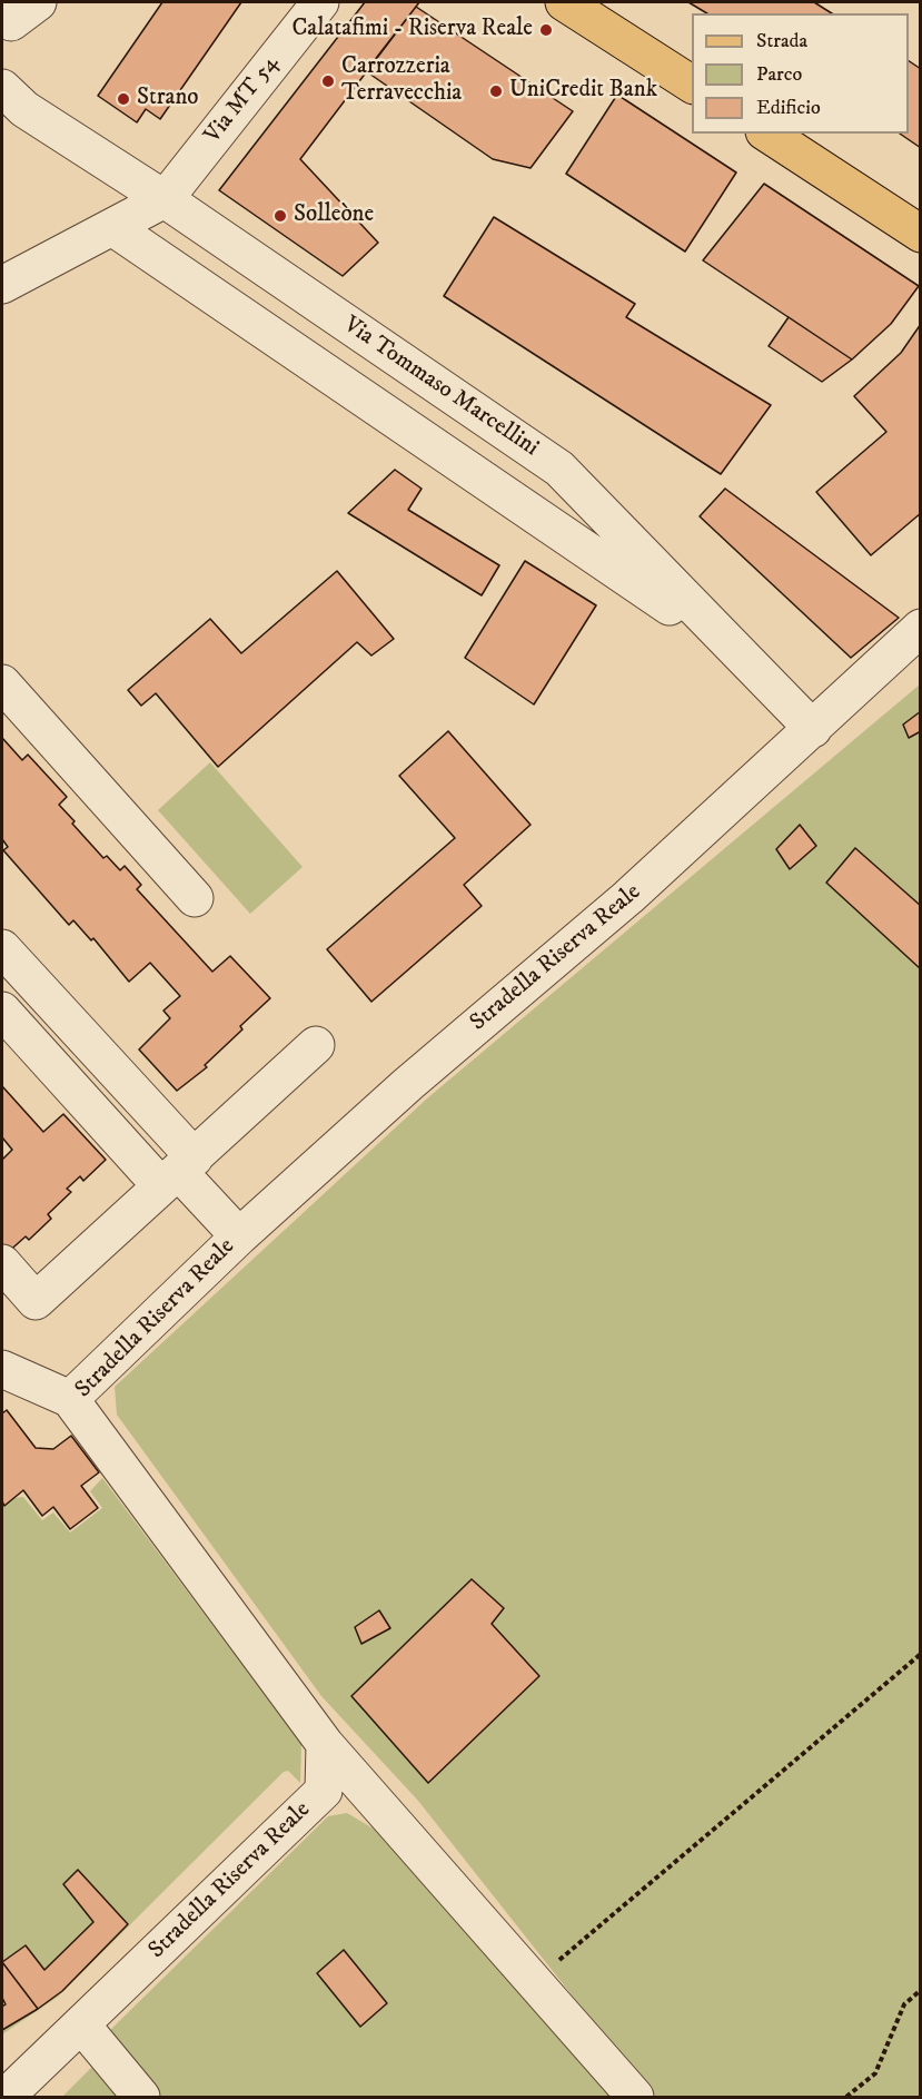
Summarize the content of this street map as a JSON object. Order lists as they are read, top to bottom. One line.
{"streets":{"street":["Via MT 54","Via Tommaso Marcellini","Stradella Riserva Reale"]},"crossings":[["Via MT 54","Via Tommaso Marcellini"],["Via Tommaso Marcellini","Stradella Riserva Reale"]],"places":["Calatafimi - Riserva Reale","Carrozzeria Terravecchia","UniCredit Bank","Strano","Solleòne"],"legend":["Strada","Parco","Edificio"]}
